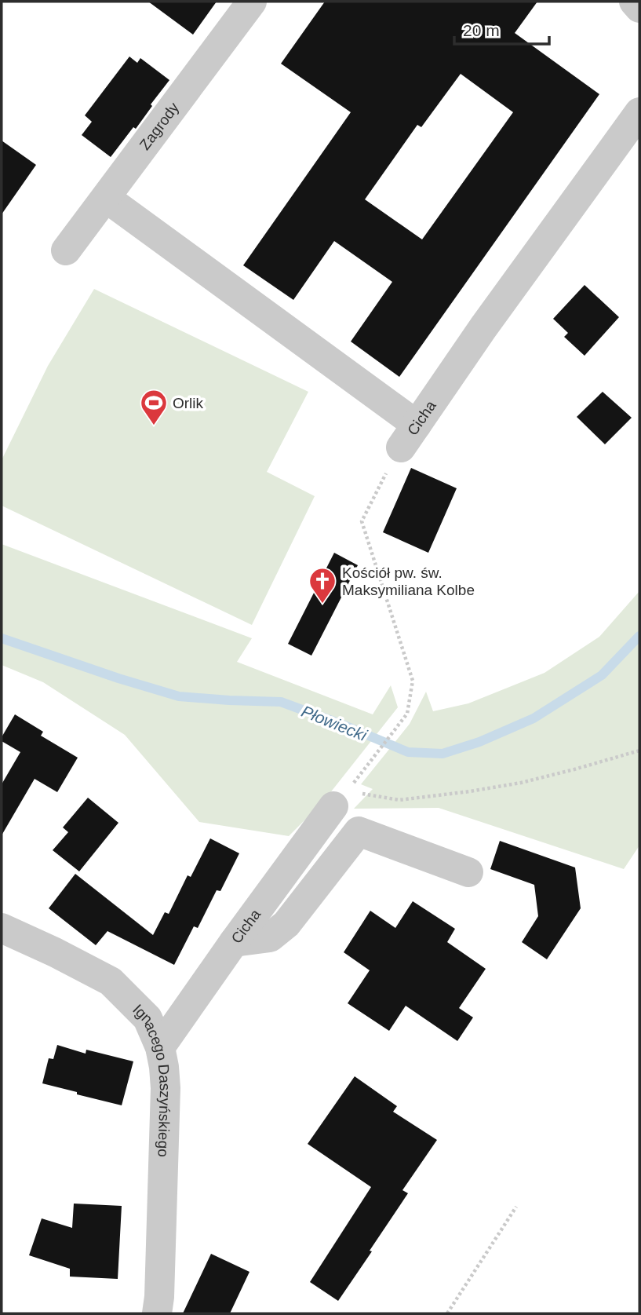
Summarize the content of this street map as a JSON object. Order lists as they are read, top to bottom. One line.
{"streets":{"street":["Zagrody","Cicha","Ignacego Daszyńskiego"]},"crossings":[["Cicha","Ignacego Daszyńskiego"]],"water":["Płowiecki"],"places":{"sports":["Orlik"],"church":["Kościół pw. św. Maksymiliana Kolbe"]},"scale_bar":"20 m"}
